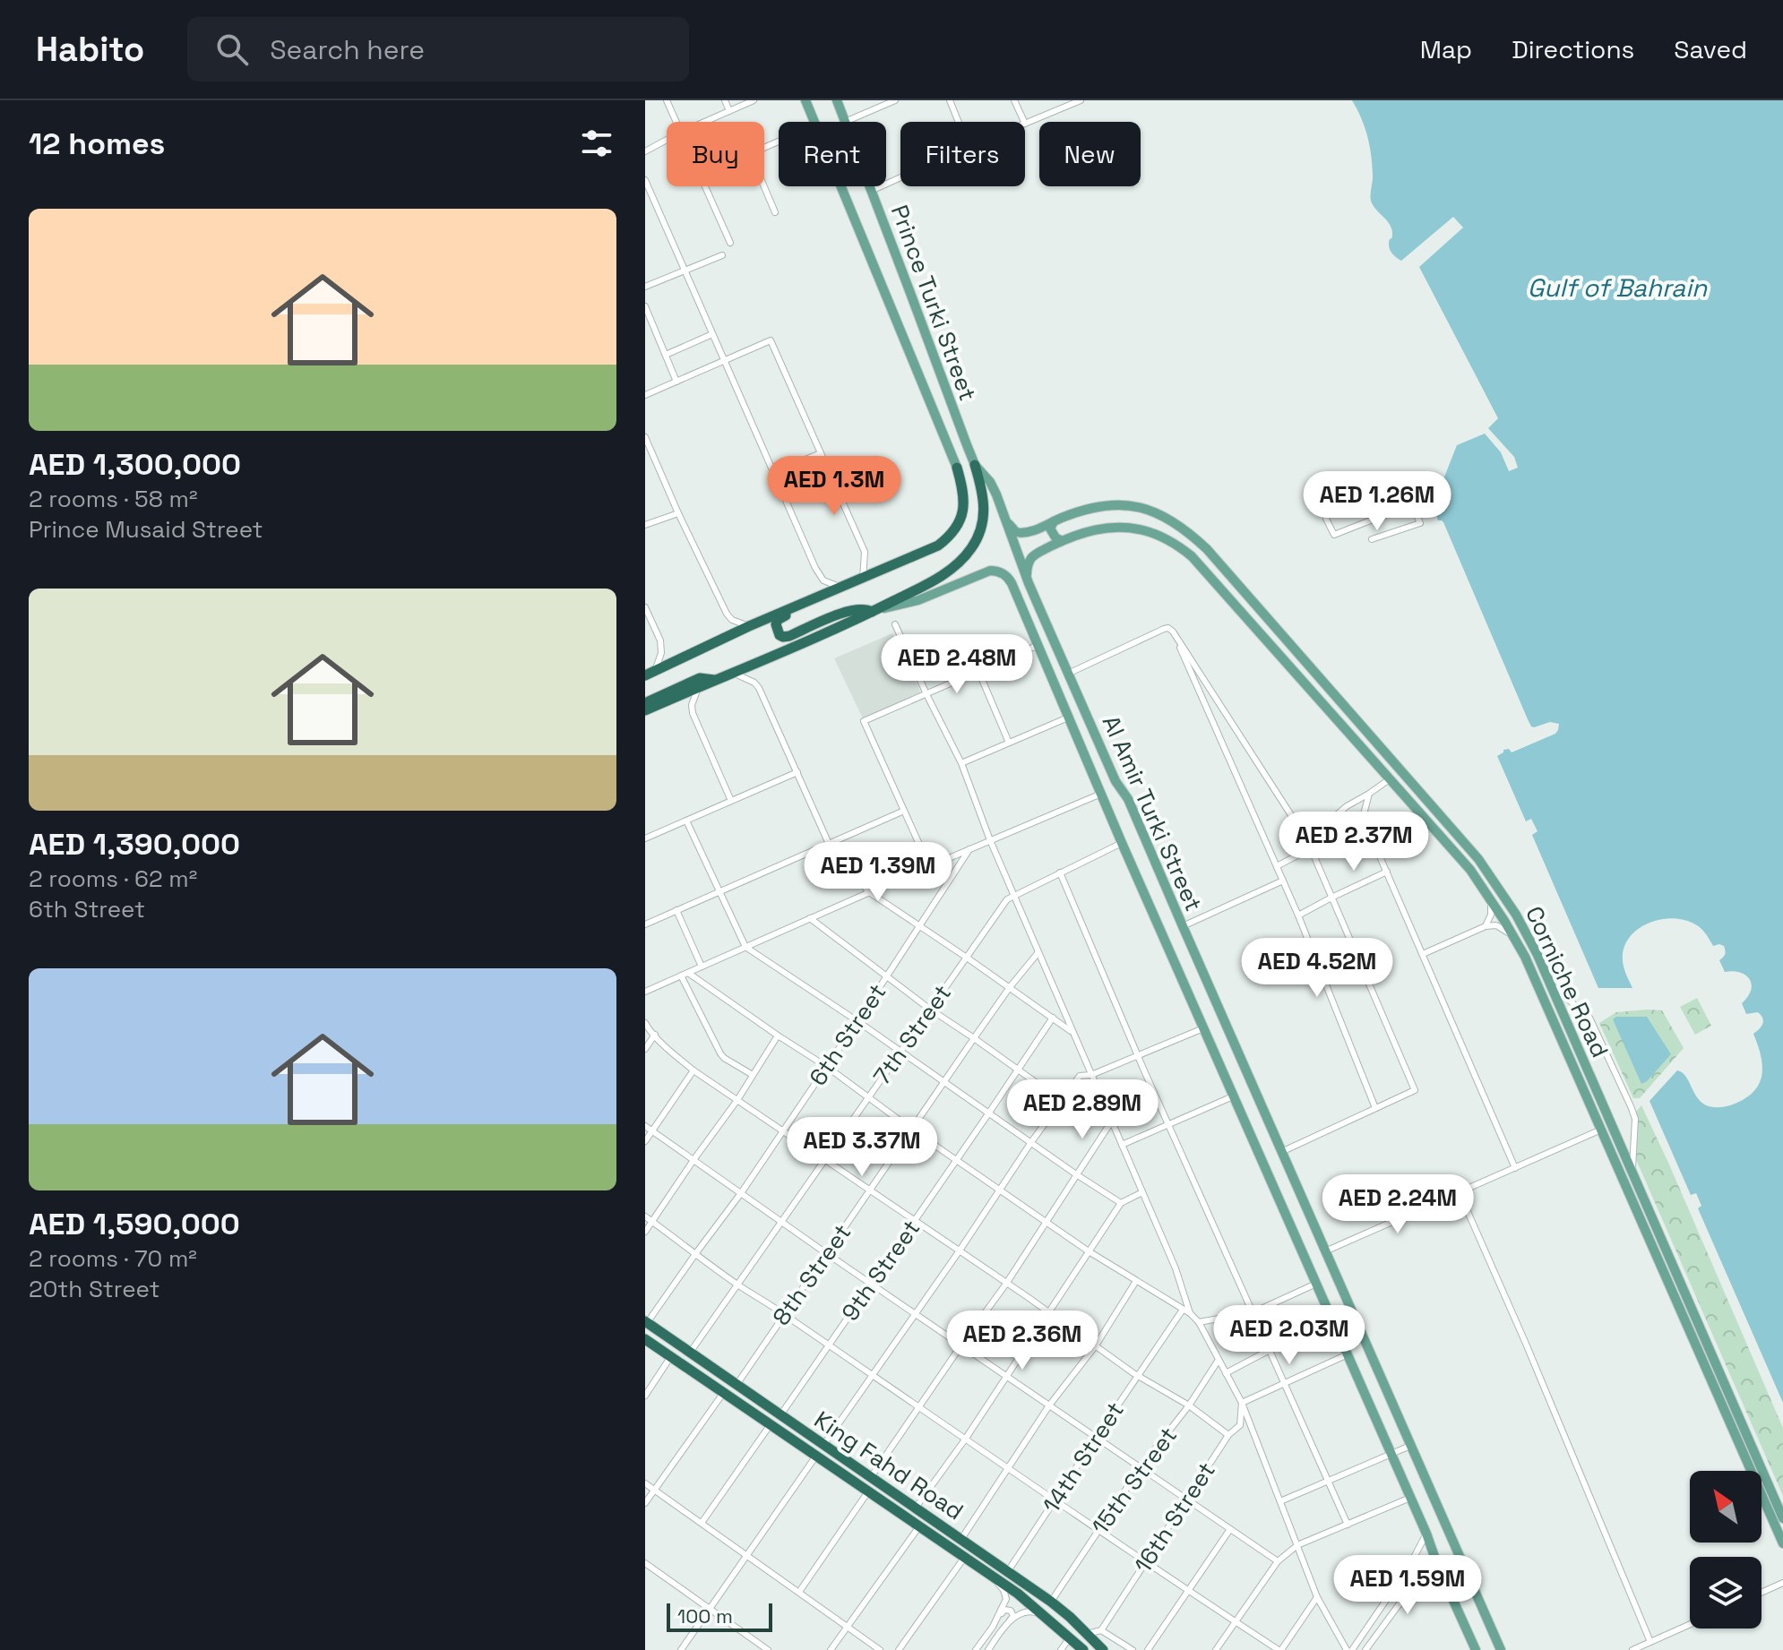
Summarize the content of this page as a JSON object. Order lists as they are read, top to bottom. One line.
{"streets":{"highway":["King Fahd Road"],"main road":["Prince Turki Street","Al Amir Turki Street","Corniche Road"],"street":["6th Street","7th Street","9th Street","8th Street","14th Street","15th Street","16th Street"]},"crossings":[["Prince Turki Street","Al Amir Turki Street"],["Prince Turki Street","Corniche Road"],["Al Amir Turki Street","Corniche Road"],["6th Street","King Fahd Road"],["7th Street","King Fahd Road"],["9th Street","King Fahd Road"],["8th Street","King Fahd Road"],["14th Street","King Fahd Road"],["King Fahd Road","15th Street"]],"water":["Gulf of Bahrain"],"scale_bar":"100 m","north":"top left","page":{"header":"Habito","search":"Search here","nav":["Map","Directions","Saved"],"heading":"12 homes","chip":["Buy","Rent","Filters","New"],"list":[{"name":"AED 1,300,000","note":"2 rooms · 58 m² · Prince Musaid Street"},{"name":"AED 1,390,000","note":"2 rooms · 62 m² · 6th Street"},{"name":"AED 1,590,000","note":"2 rooms · 70 m² · 20th Street"}],"price":["AED 1.3M","AED 1.26M","AED 2.48M","AED 2.37M","AED 1.39M","AED 4.52M","AED 2.89M","AED 3.37M","AED 2.24M","AED 2.03M","AED 2.36M","AED 1.59M"],"scale":"100 m"}}
